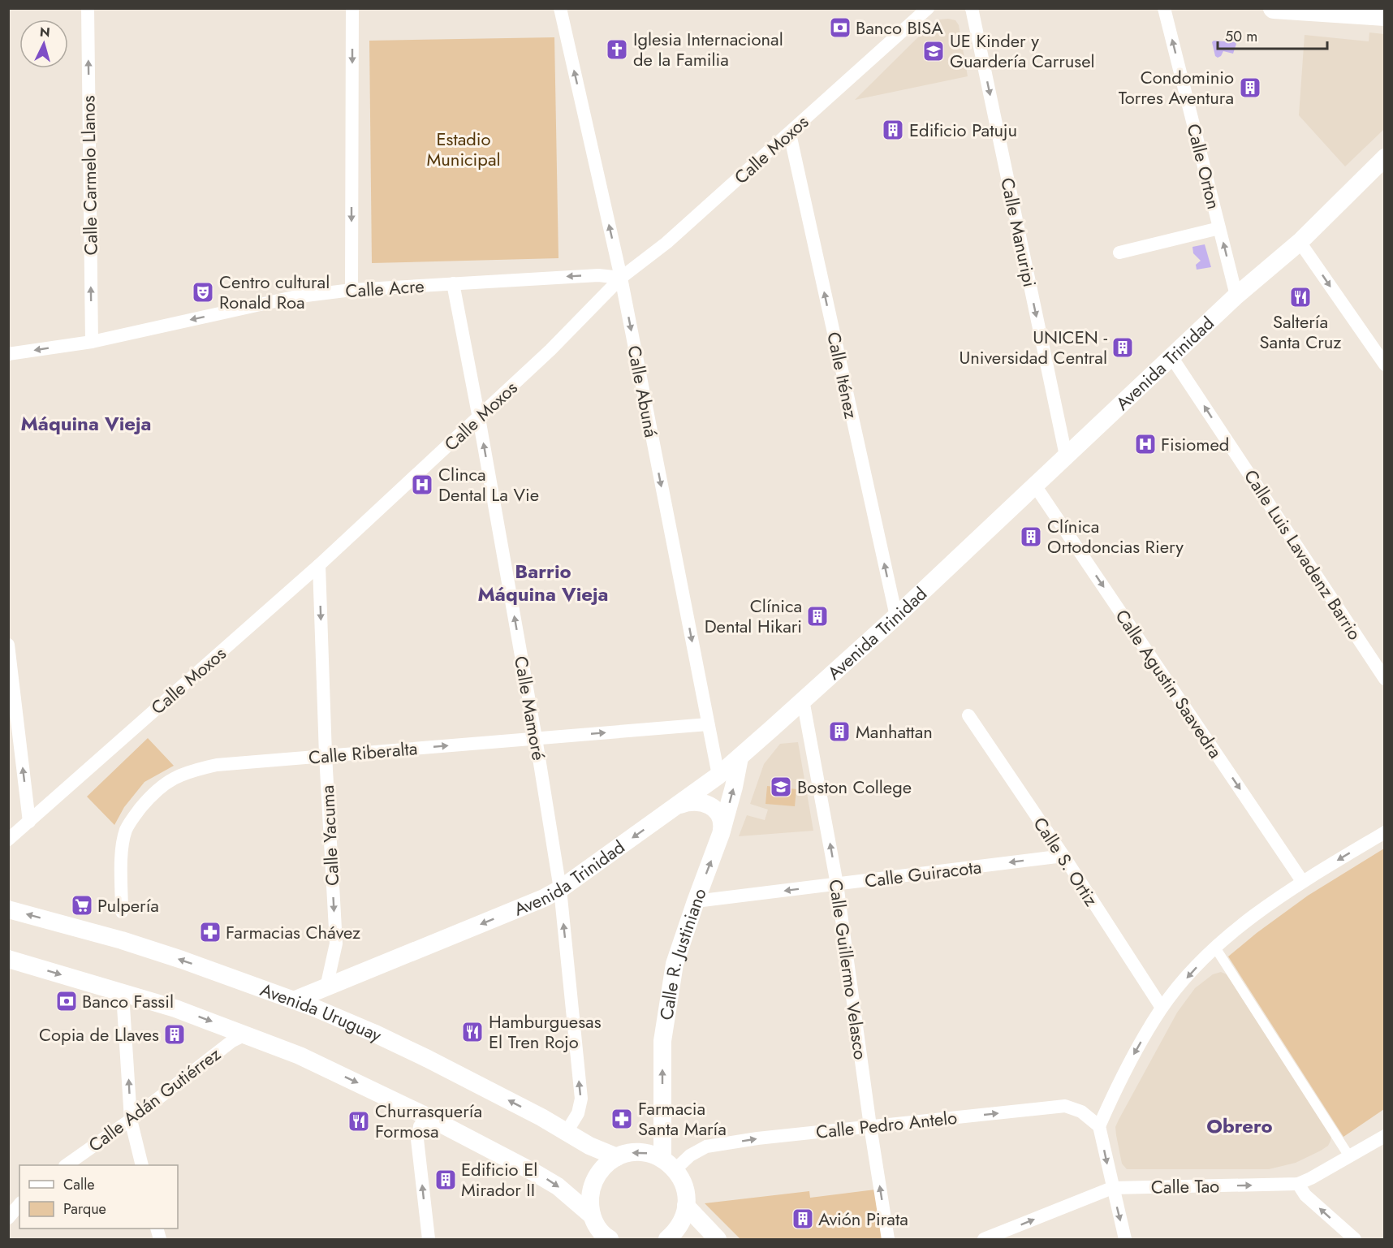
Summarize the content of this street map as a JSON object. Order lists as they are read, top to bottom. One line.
{"streets":{"main road":["Avenida Trinidad","Calle R. Justiniano","Avenida Uruguay"],"street":["Calle Moxos","Calle Orton","Calle Carmelo Llanos","Calle Manuripi","Calle Acre","Calle Iténez","Calle Abuná","Calle Luis Lavadenz Barrio","Calle Agustin Saavedra","Calle Mamoré","Calle Riberalta","Calle Yacuma","Calle S. Ortiz","Calle Guiracota","Calle Guillermo Velasco","Calle Adán Gutiérrez","Calle Pedro Antelo","Calle Tao"]},"crossings":[["Calle Moxos","Calle Acre"],["Calle Moxos","Calle Iténez"],["Calle Moxos","Calle Abuná"],["Calle Moxos","Calle Mamoré"],["Calle Moxos","Calle Yacuma"],["Calle Orton","Avenida Trinidad"],["Calle Carmelo Llanos","Calle Acre"],["Calle Manuripi","Avenida Trinidad"],["Calle Acre","Calle Abuná"],["Calle Acre","Calle Mamoré"],["Avenida Trinidad","Calle Iténez"],["Avenida Trinidad","Calle Abuná"],["Avenida Trinidad","Calle Luis Lavadenz Barrio"],["Avenida Trinidad","Calle Agustin Saavedra"],["Avenida Trinidad","Calle Mamoré"],["Avenida Trinidad","Calle Yacuma"],["Avenida Trinidad","Calle R. Justiniano"],["Avenida Trinidad","Calle Guillermo Velasco"],["Avenida Trinidad","Avenida Uruguay"],["Calle Abuná","Calle Riberalta"],["Calle Mamoré","Calle Riberalta"],["Calle Mamoré","Avenida Uruguay"],["Calle Riberalta","Calle Yacuma"],["Calle S. Ortiz","Calle Guiracota"],["Calle Guiracota","Calle R. Justiniano"],["Calle Guiracota","Calle Guillermo Velasco"],["Calle R. Justiniano","Calle Pedro Antelo"],["Calle Guillermo Velasco","Calle Pedro Antelo"]],"one_way":["Calle Orton","Calle Carmelo Llanos","Calle Manuripi","Calle Acre","Calle Iténez","Calle Luis Lavadenz Barrio","Calle Agustin Saavedra","Calle Mamoré","Calle Riberalta","Calle Yacuma","Calle Guiracota","Calle R. Justiniano","Calle Guillermo Velasco","Calle Pedro Antelo","Calle Tao"],"districts":["Máquina Vieja","Barrio Máquina Vieja","Obrero"],"parks":["Estadio Municipal"],"places":{"bank":["Banco BISA","Banco Fassil"],"church":["Iglesia Internacional de la Familia"],"school or university":["UE Kinder y Guardería Carrusel","Boston College"],"building":["Condominio Torres Aventura","Edificio Patuju","UNICEN - Universidad Central","Clínica Ortodoncias Riery","Clínica Dental Hikari","Manhattan","Copia de Llaves","Edificio El Mirador II","Avión Pirata"],"theatre":["Centro cultural Ronald Roa"],"restaurant":["Saltería Santa Cruz","Hamburguesas El Tren Rojo","Churrasquería Formosa"],"hospital":["Fisiomed","Clinca Dental La Vie"],"supermarket":["Pulpería"],"pharmacy":["Farmacias Chávez","Farmacia Santa María"]},"legend":["Calle","Parque"],"scale_bar":"50 m","north":"top"}
